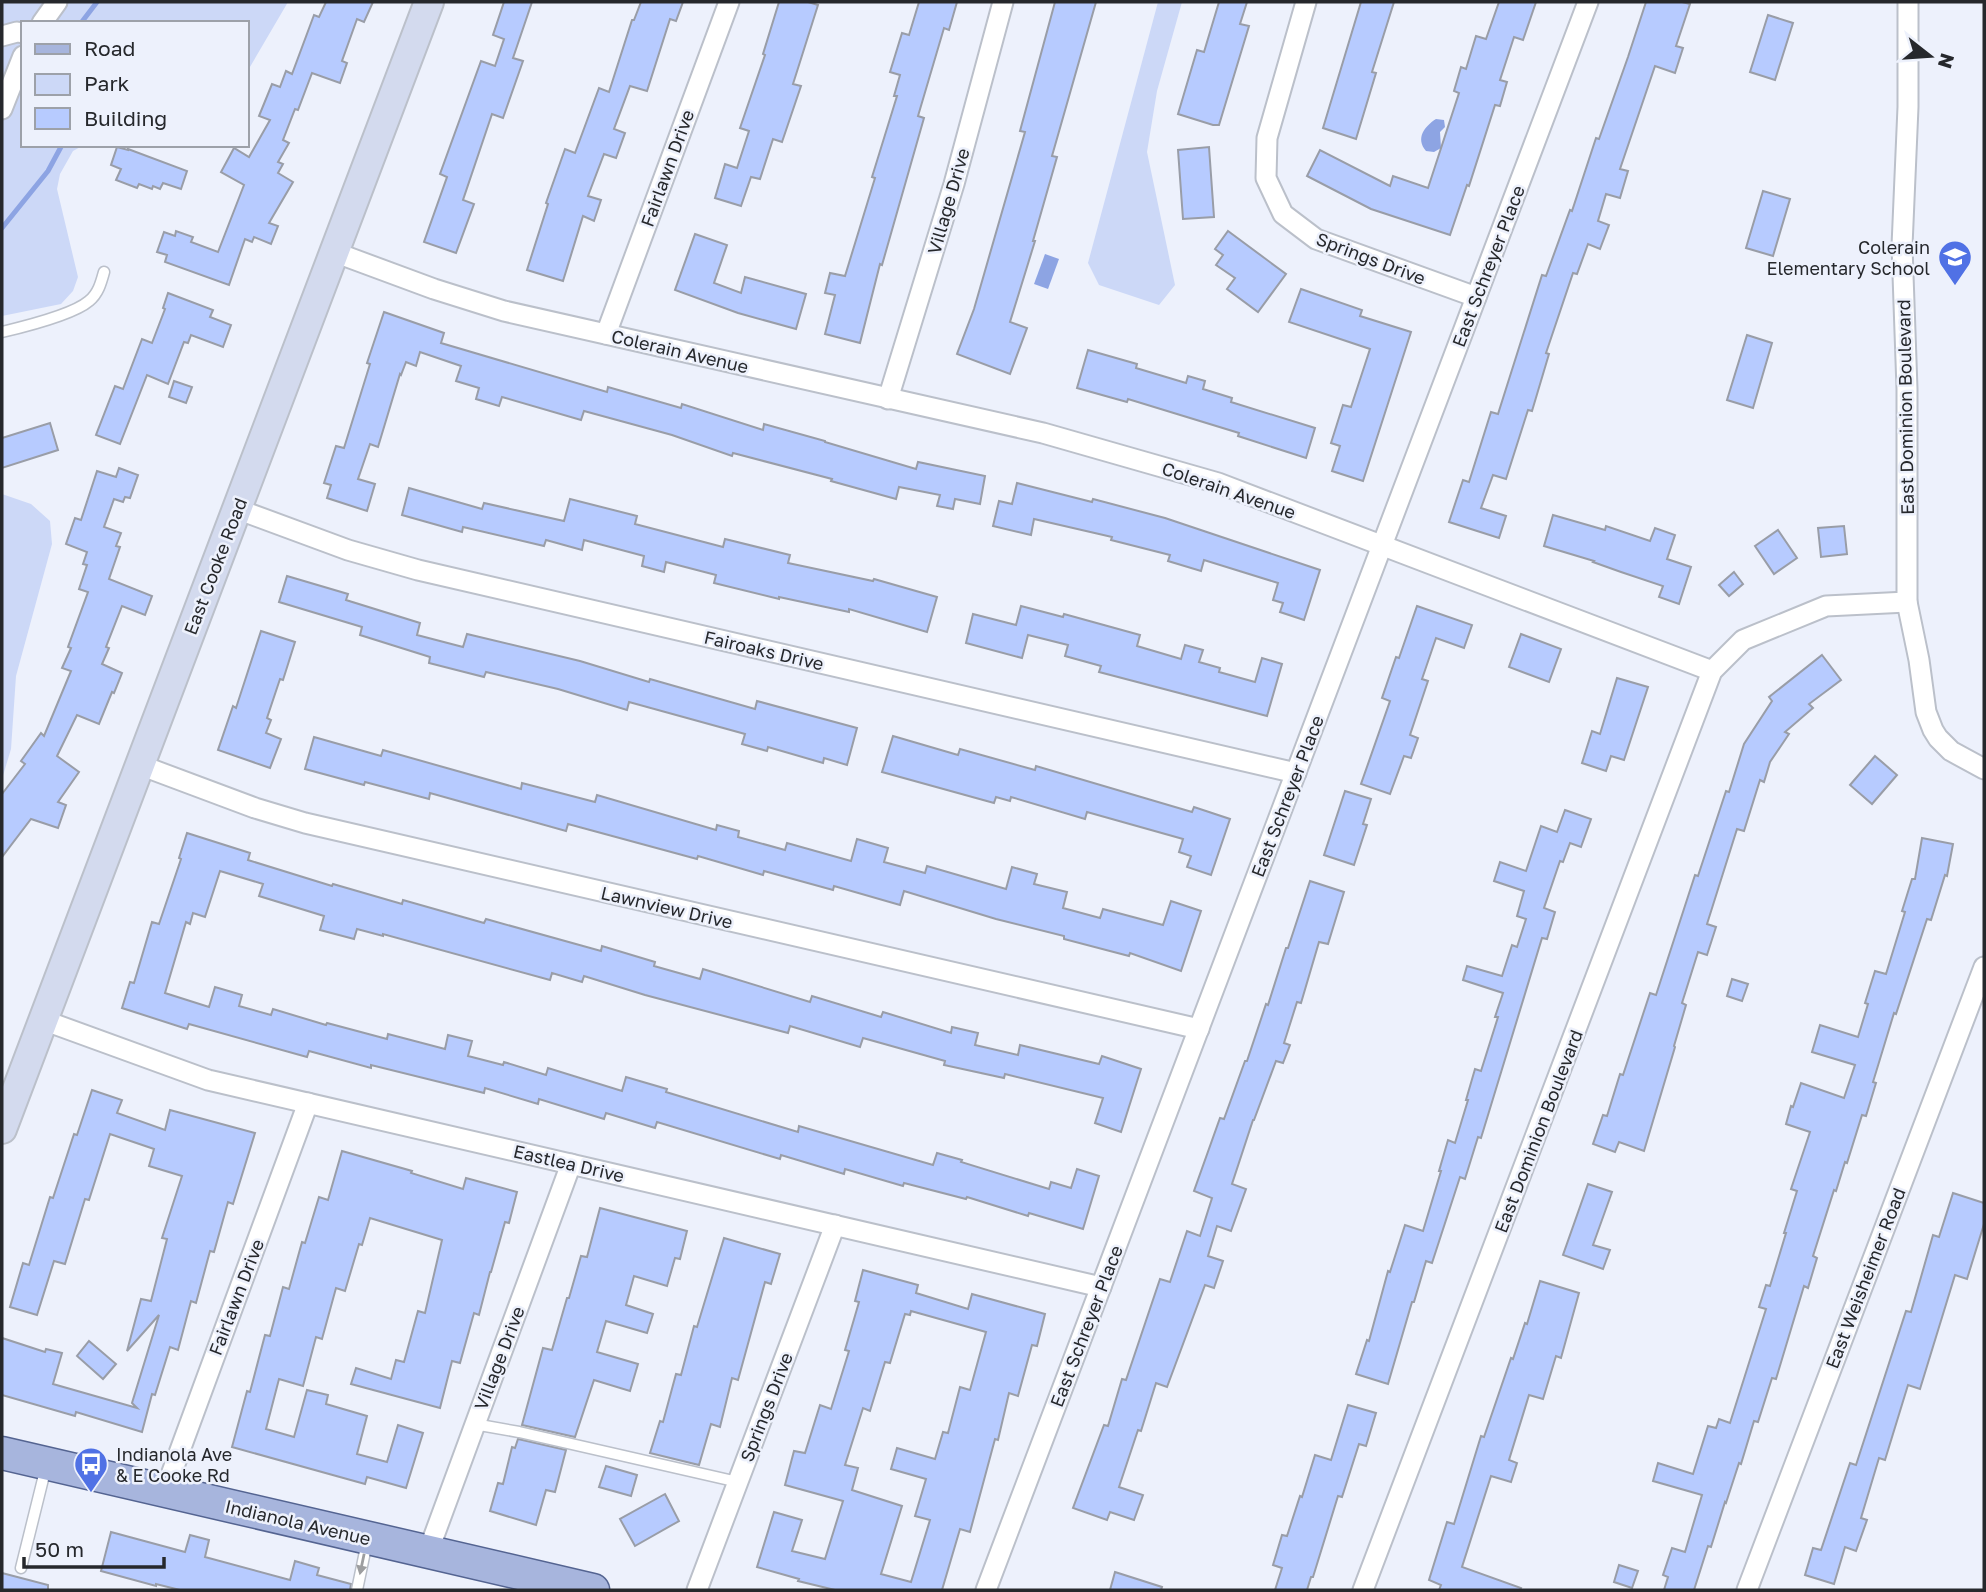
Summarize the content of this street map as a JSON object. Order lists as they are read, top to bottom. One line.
{"streets":{"main road":["East Cooke Road","Indianola Avenue"],"street":["Fairlawn Drive","Village Drive","Springs Drive","East Schreyer Place","Colerain Avenue","East Dominion Boulevard","Fairoaks Drive","Lawnview Drive","Eastlea Drive","East Weisheimer Road"]},"crossings":[["Fairlawn Drive","Colerain Avenue"],["Fairlawn Drive","Eastlea Drive"],["Fairlawn Drive","Indianola Avenue"],["Village Drive","Colerain Avenue"],["Village Drive","Eastlea Drive"],["Village Drive","Indianola Avenue"],["Springs Drive","East Schreyer Place"],["Springs Drive","Eastlea Drive"],["East Schreyer Place","Colerain Avenue"],["East Schreyer Place","Fairoaks Drive"],["East Schreyer Place","Lawnview Drive"],["East Schreyer Place","Eastlea Drive"],["Colerain Avenue","East Dominion Boulevard"],["Colerain Avenue","East Cooke Road"],["East Cooke Road","Fairoaks Drive"],["East Cooke Road","Lawnview Drive"],["East Cooke Road","Eastlea Drive"]],"places":{"school or university":["Colerain Elementary School"],"bus stop":["Indianola Ave & E Cooke Rd"]},"legend":["Road","Park","Building"],"scale_bar":"50 m","north":"right"}
